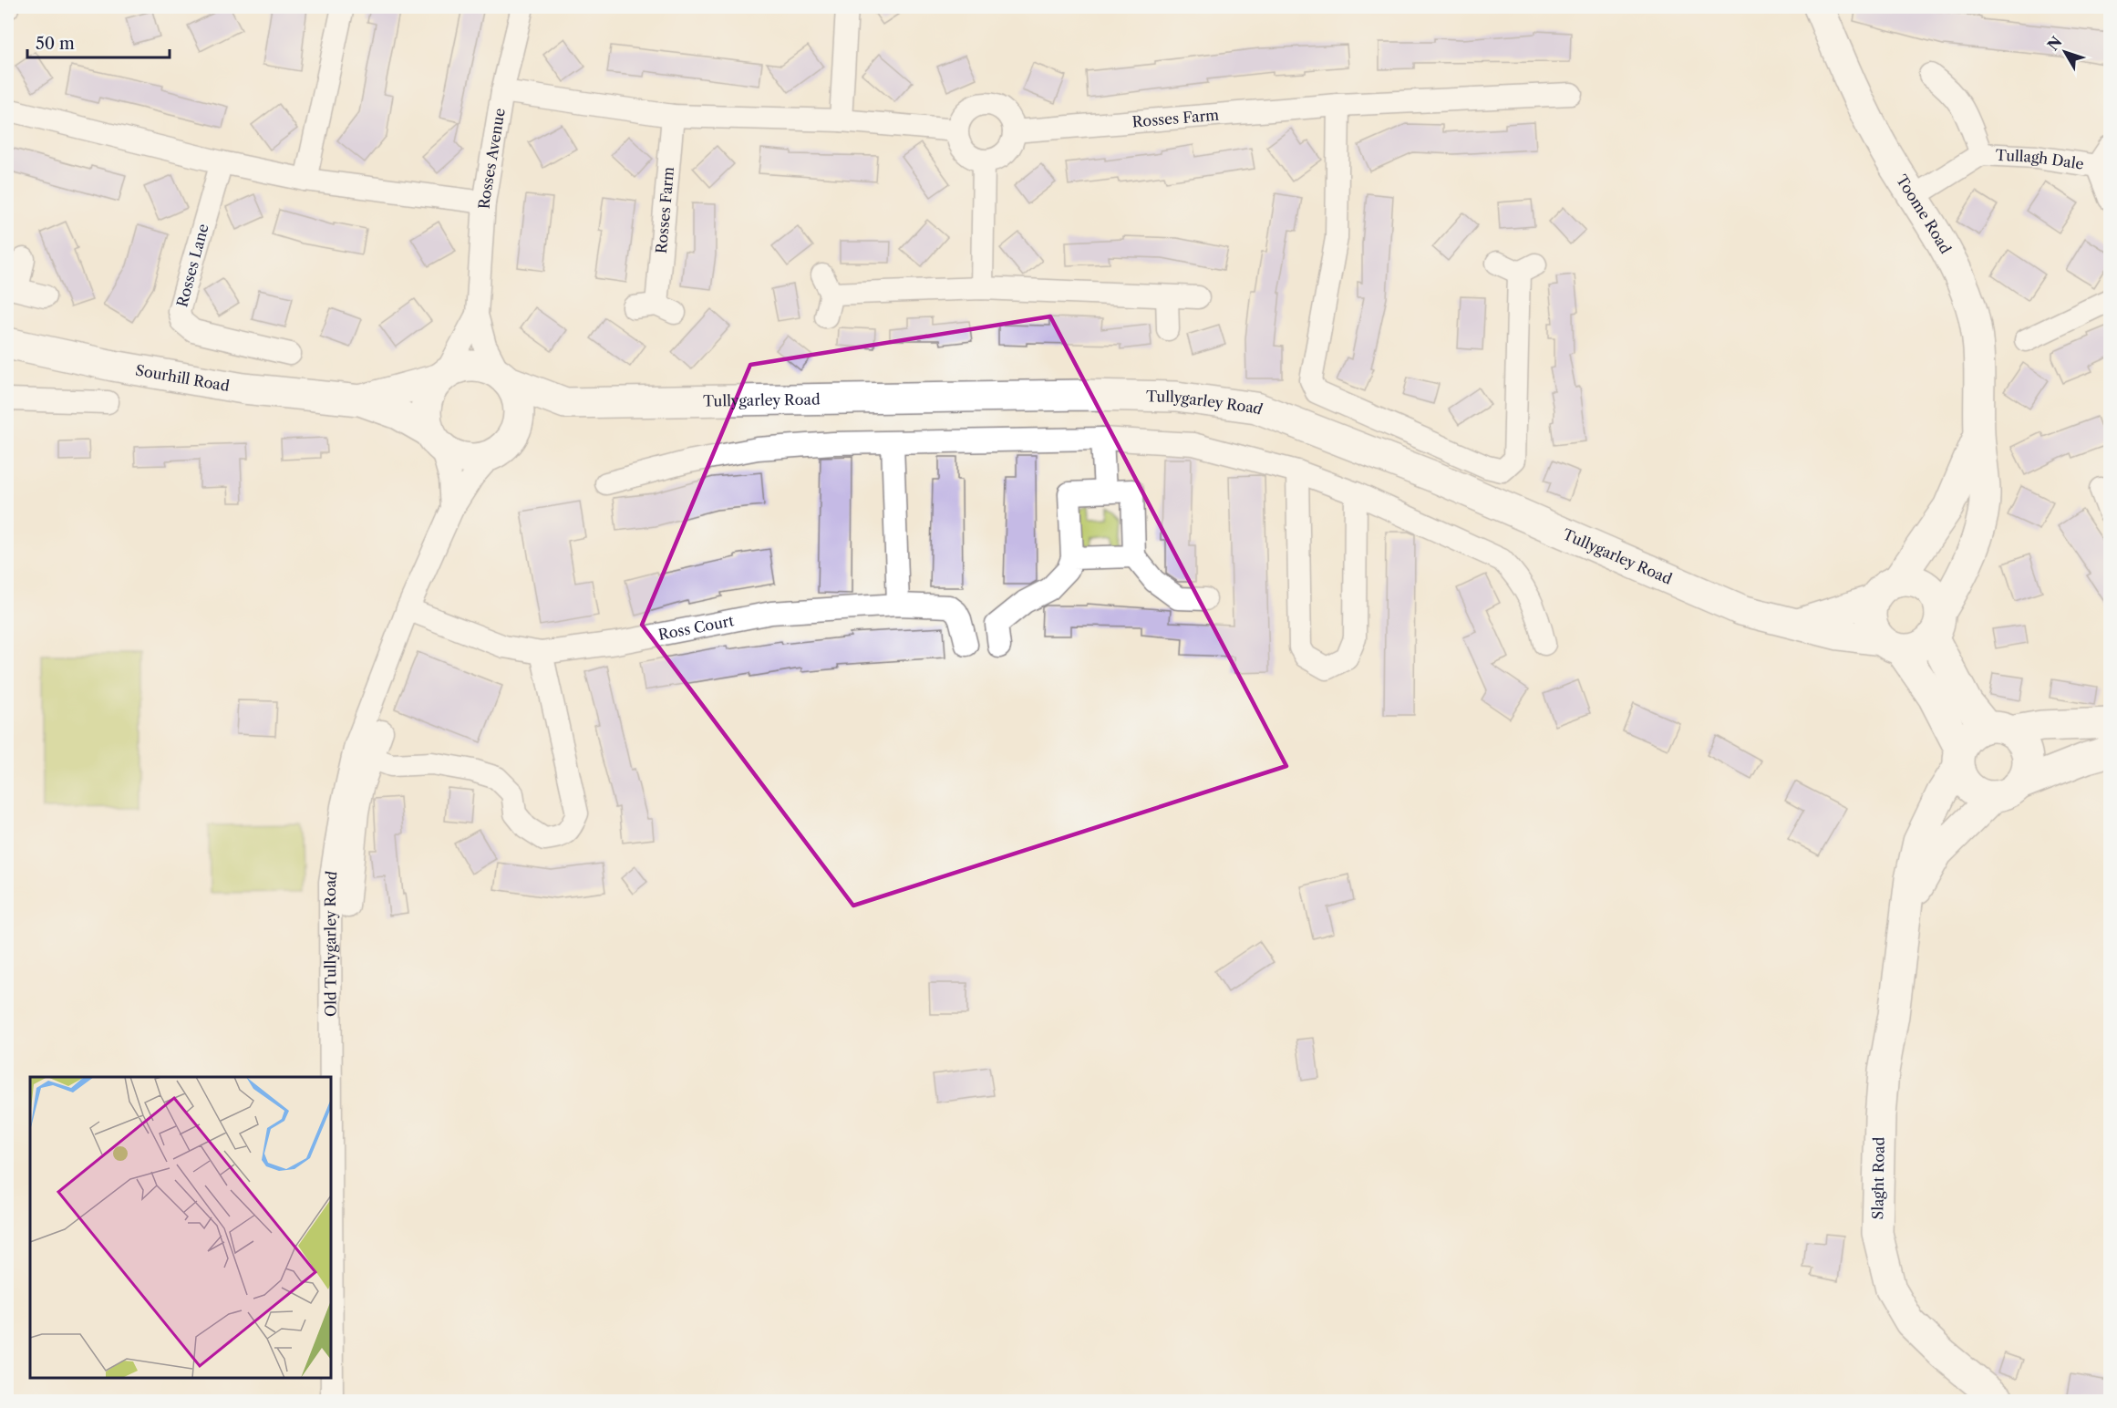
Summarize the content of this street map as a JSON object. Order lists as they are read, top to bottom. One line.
{"streets":{"street":["Rosses Farm","Rosses Avenue","Tullagh Dale","Toome Road","Rosses Lane","Sourhill Road","Tullygarley Road","Ross Court","Old Tullygarley Road","Slaght Road"]},"crossings":[["Rosses Avenue","Sourhill Road"],["Rosses Avenue","Tullygarley Road"],["Rosses Avenue","Old Tullygarley Road"],["Tullagh Dale","Toome Road"],["Toome Road","Tullygarley Road"],["Sourhill Road","Tullygarley Road"],["Sourhill Road","Old Tullygarley Road"],["Tullygarley Road","Old Tullygarley Road"],["Ross Court","Old Tullygarley Road"]],"scale_bar":"50 m","north":"top left"}
